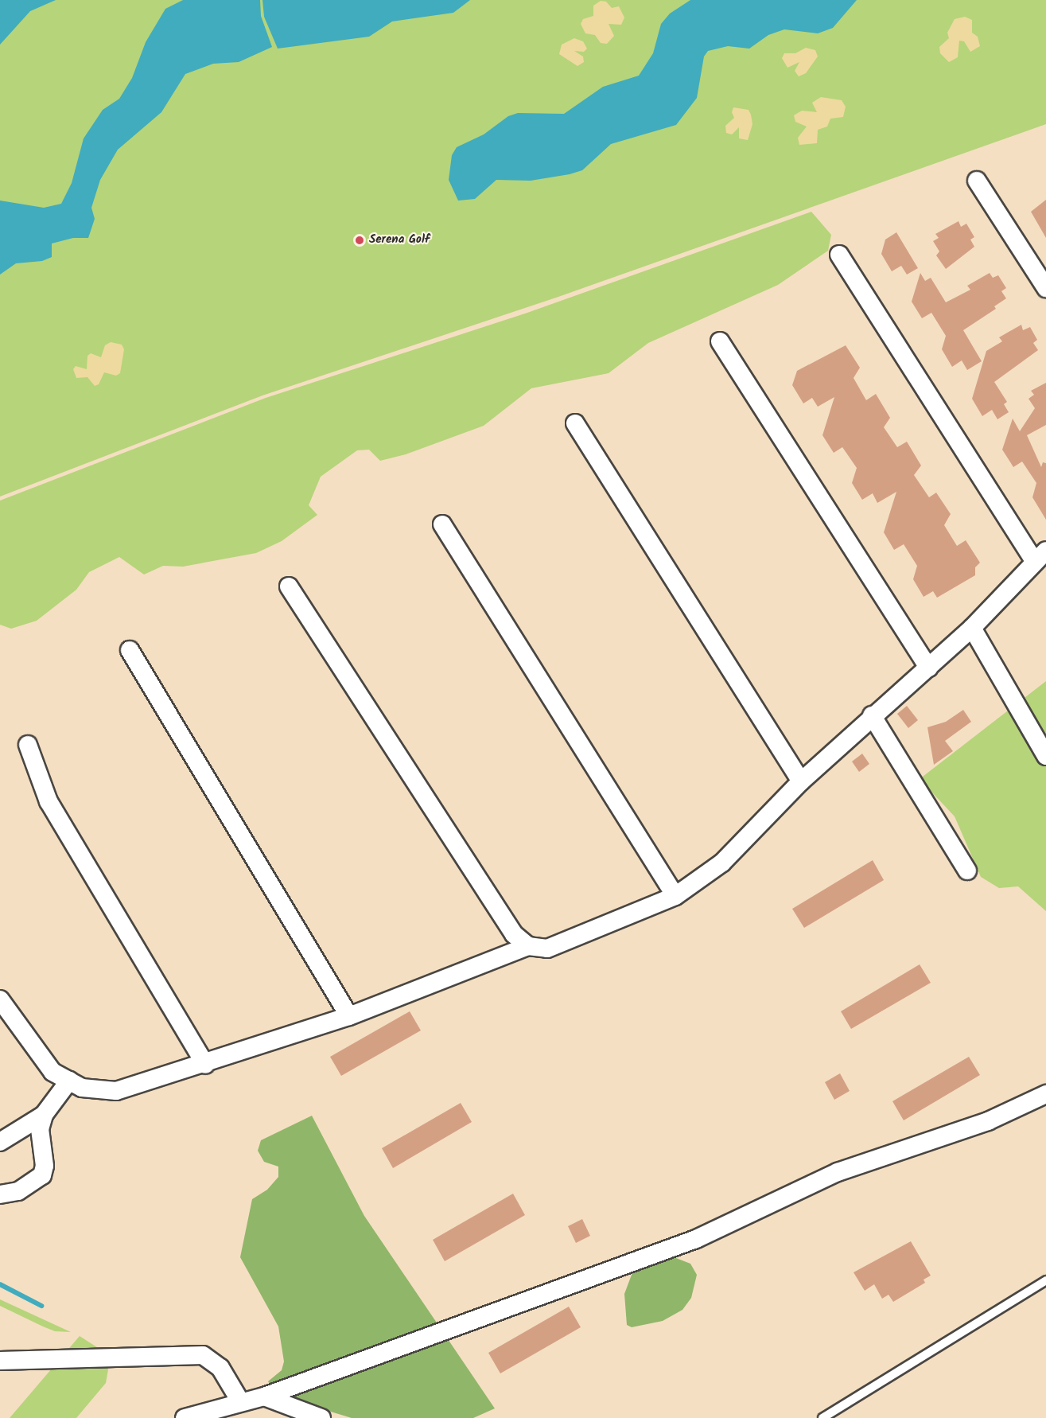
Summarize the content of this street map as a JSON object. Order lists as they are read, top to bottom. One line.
{"places":["Serena Golf"]}
